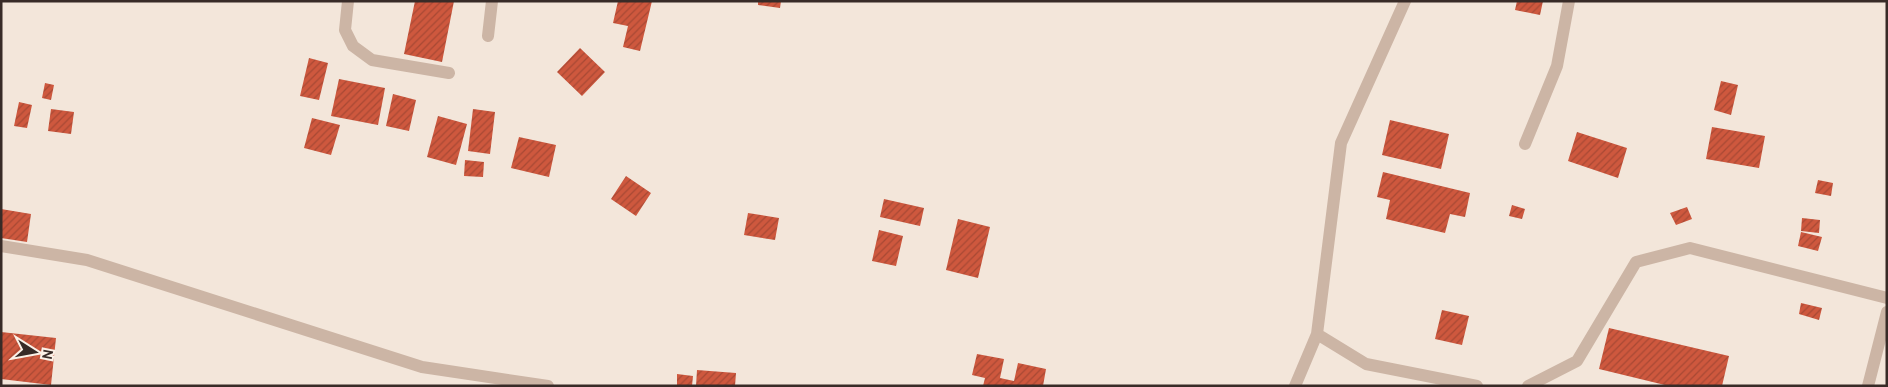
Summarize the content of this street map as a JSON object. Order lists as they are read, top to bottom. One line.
{"north":"right"}
